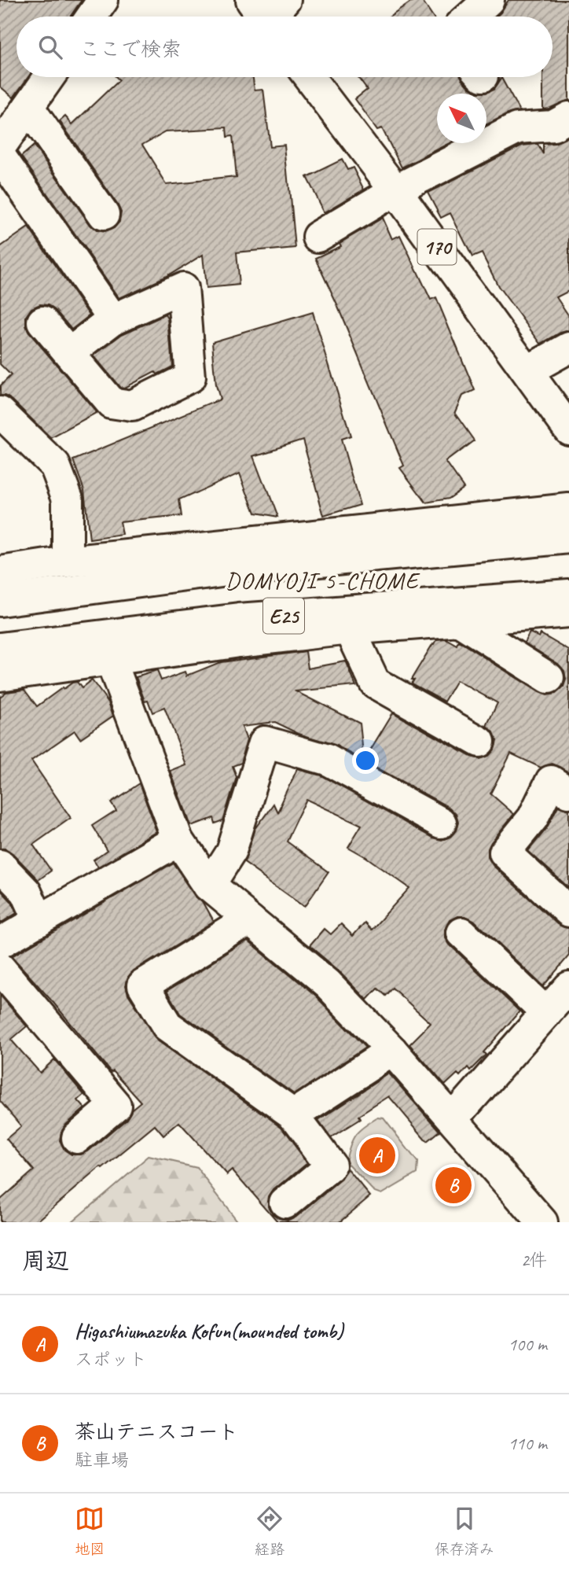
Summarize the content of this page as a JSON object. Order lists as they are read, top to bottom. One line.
{"streets":{"main road":["170","E25"]},"districts":["DOMYOJI 5-CHOME"],"north":"top left","page":{"search":"ここで検索","pins":["A","B"],"heading":["周辺","2件"],"list":[{"mark":"A","name":"Higashiumazuka Kofun(mounded tomb)","note":"スポット","value":"100 m"},{"mark":"B","name":"茶山テニスコート","note":"駐車場","value":"110 m"}],"nav":["地図","経路","保存済み"]}}
